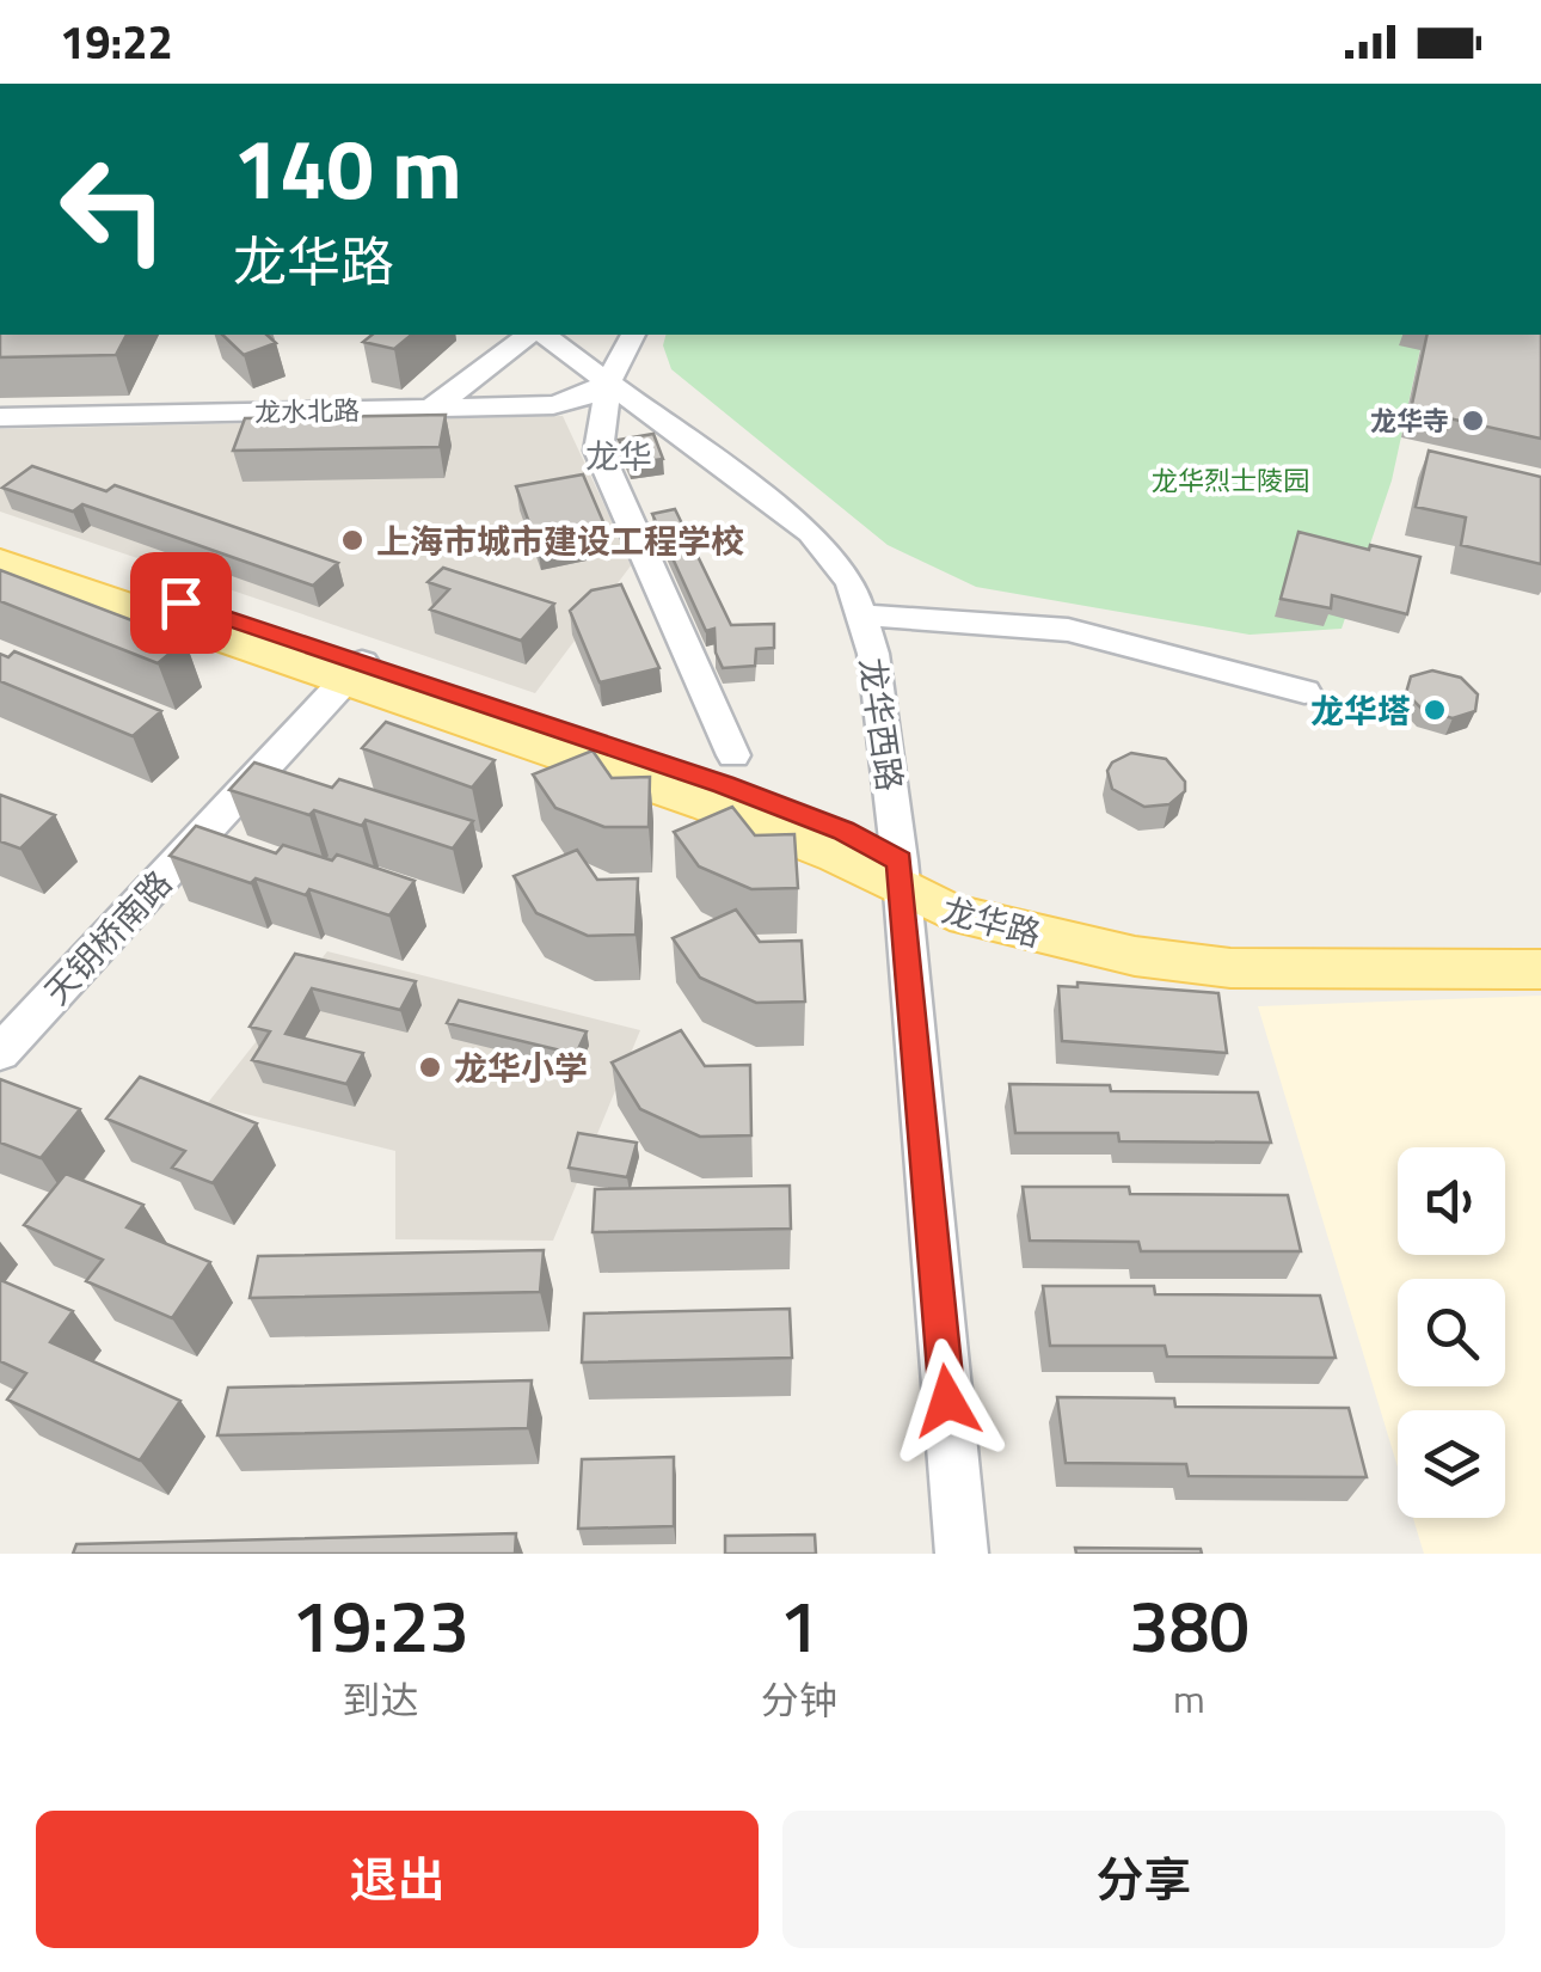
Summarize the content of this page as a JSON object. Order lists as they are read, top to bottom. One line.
{"streets":{"main road":["龙华路"],"street":["龙水北路","龙华西路","天钥桥南路"]},"crossings":[["龙水北路","龙华西路"],["龙华西路","龙华路"],["龙华路","天钥桥南路"]],"districts":["龙华"],"parks":["龙华烈士陵园"],"places":["龙华寺","上海市城市建设工程学校","龙华塔","龙华小学"],"page":{"status":"19:22","turn":["140 m","龙华路"],"eta":["19:23","到达","1","分钟","380","m"],"buttons":["退出","分享"]}}
